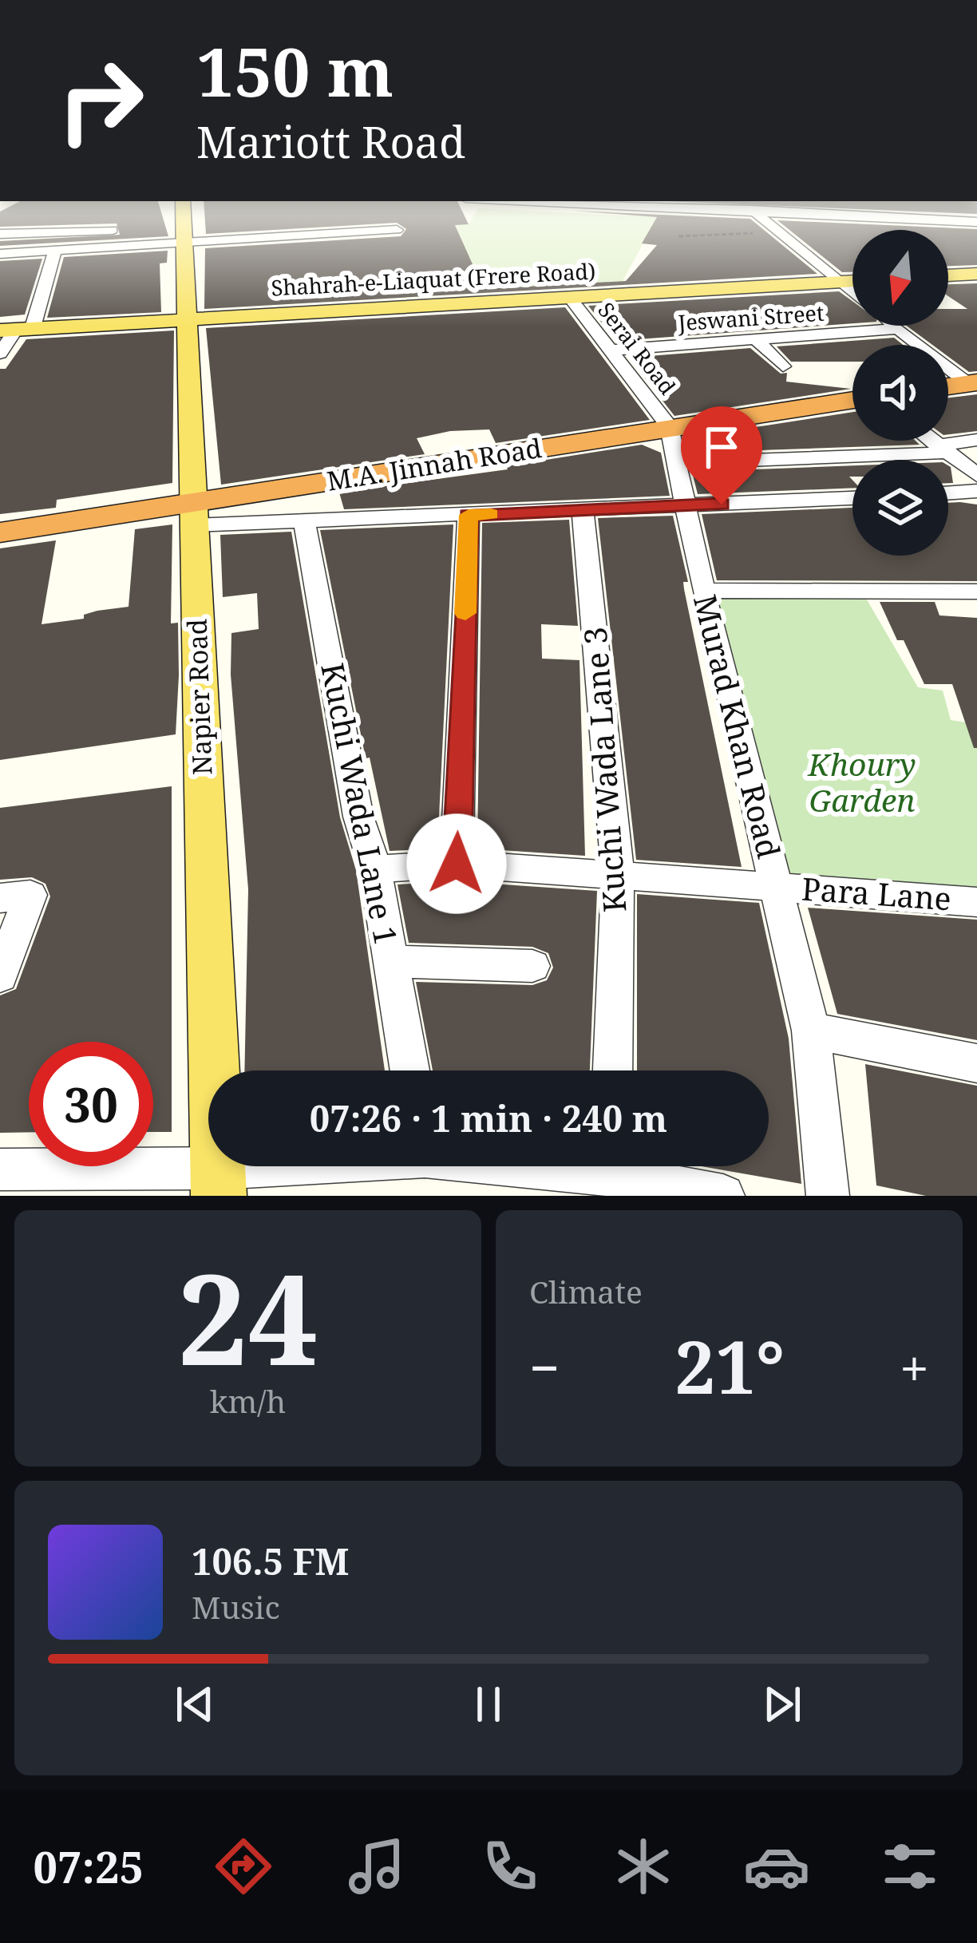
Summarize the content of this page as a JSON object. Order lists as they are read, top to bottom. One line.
{"streets":{"highway":["M.A. Jinnah Road"],"main road":["Shahrah-e-Liaquat (Frere Road)","Napier Road"],"street":["Jeswani Street","Serai Road","Murad Khan Road","Kuchi Wada Lane 3","Kuchi Wada Lane 1","Para Lane"]},"crossings":[["Shahrah-e-Liaquat (Frere Road)","Serai Road"],["Shahrah-e-Liaquat (Frere Road)","Napier Road"],["Jeswani Street","Serai Road"],["Serai Road","M.A. Jinnah Road"],["Serai Road","Murad Khan Road"],["M.A. Jinnah Road","Napier Road"],["M.A. Jinnah Road","Murad Khan Road"],["Murad Khan Road","Para Lane"],["Kuchi Wada Lane 3","Para Lane"],["Kuchi Wada Lane 1","Para Lane"]],"parks":["Khoury Garden"],"north":"bottom","page":{"turn":["150 m","Mariott Road"],"limit":"30","trip":"07:26 · 1 min · 240 m","tile":[["24","km/h"],"Climate"],"heat":["−","21°","+"],"song":["106.5 FM","Music"],"tabs":"07:25"}}
